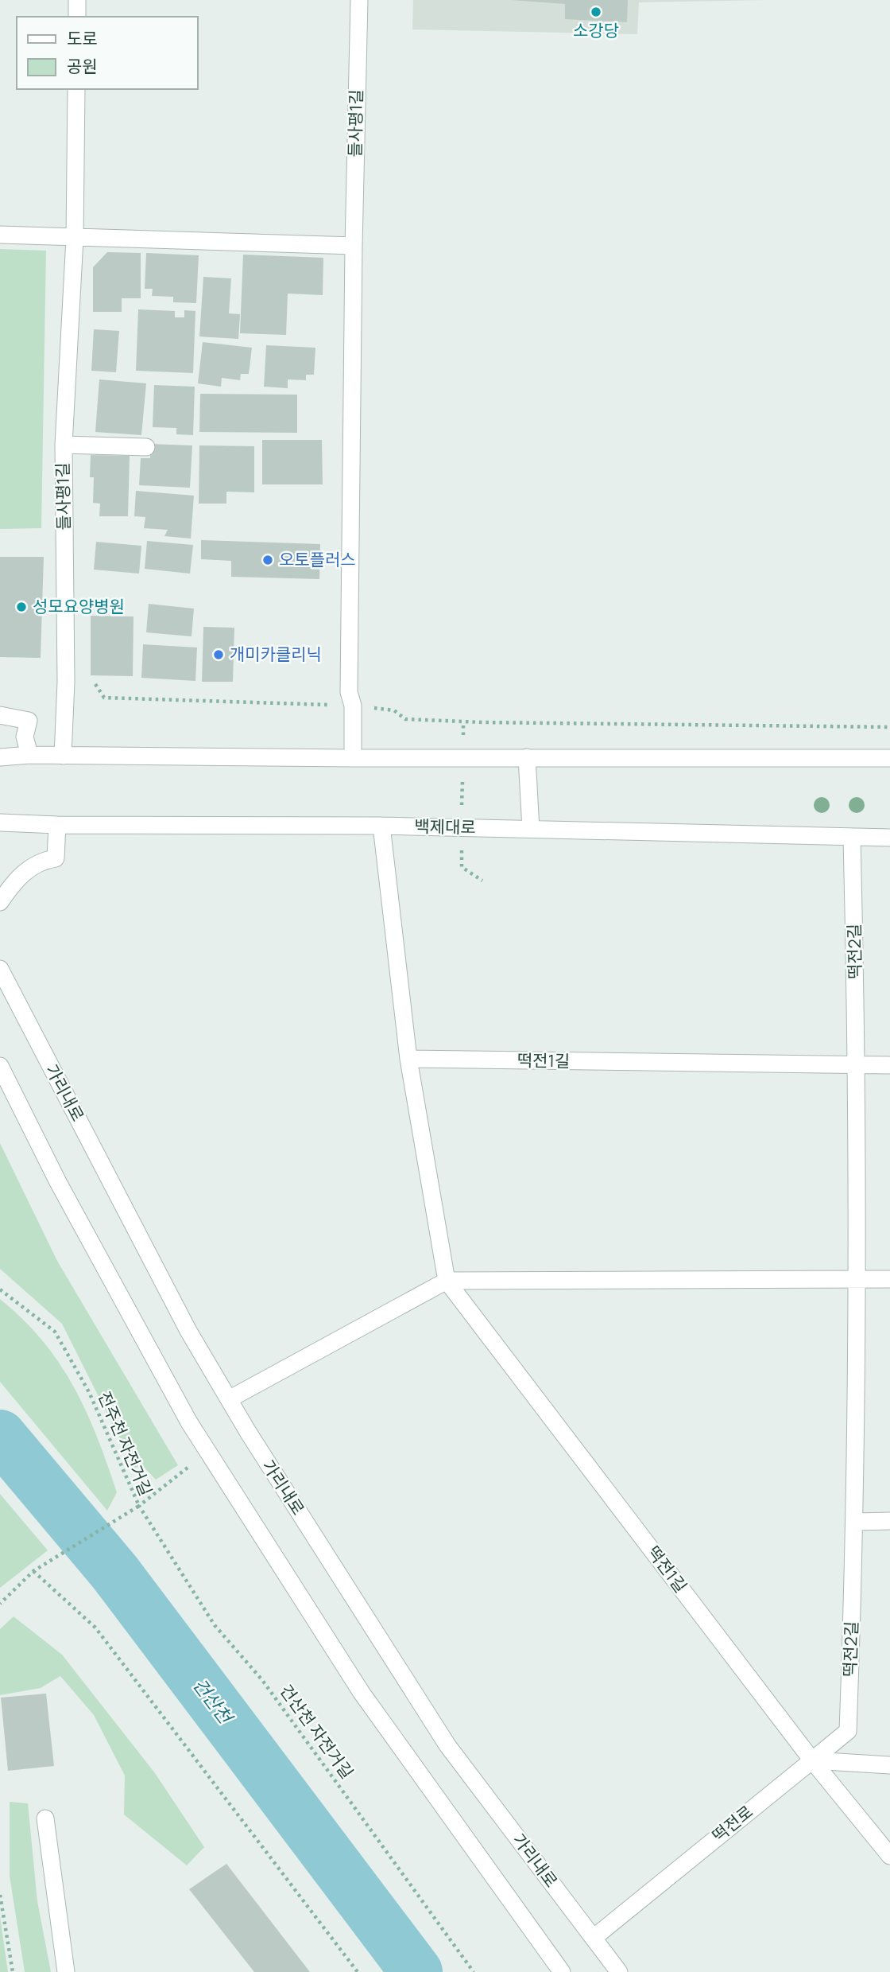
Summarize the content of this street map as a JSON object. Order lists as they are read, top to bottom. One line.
{"streets":{"street":["들사평1길","백제대로","떡전2길","떡전1길","가리내로","떡전로"],"path":["전주천 자전거길","건산천 자전거길"]},"crossings":[["백제대로","떡전2길"],["백제대로","떡전1길"],["떡전2길","떡전1길"],["떡전2길","떡전로"],["떡전1길","떡전로"],["가리내로","떡전로"],["전주천 자전거길","건산천 자전거길"]],"water":["건산천"],"places":["소강당","오토플러스","성모요양병원","개미카클리닉"],"legend":["도로","공원"]}
